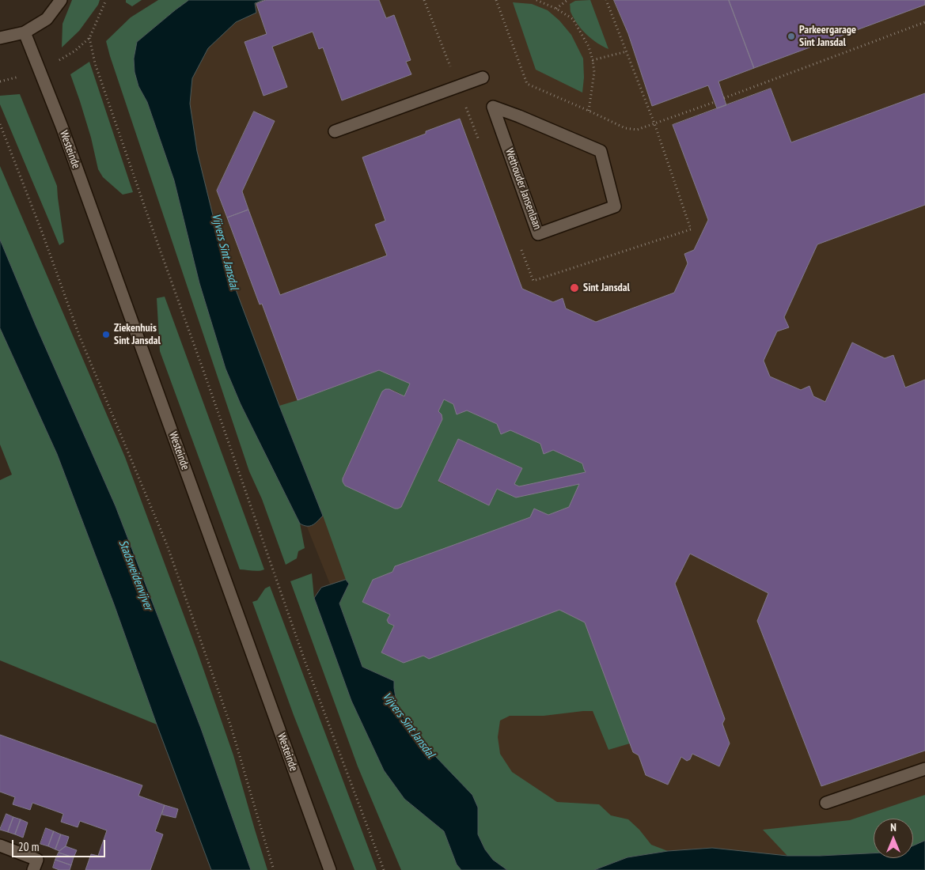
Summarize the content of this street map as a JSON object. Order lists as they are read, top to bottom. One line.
{"streets":{"street":["Westeinde","Wethouder Jansenlaan"]},"water":["Vijvers Sint Jansdal","Stadsweidenvijver"],"places":["Parkeergarage Sint Jansdal","Sint Jansdal","Ziekenhuis Sint Jansdal"],"scale_bar":"20 m","north":"top"}
